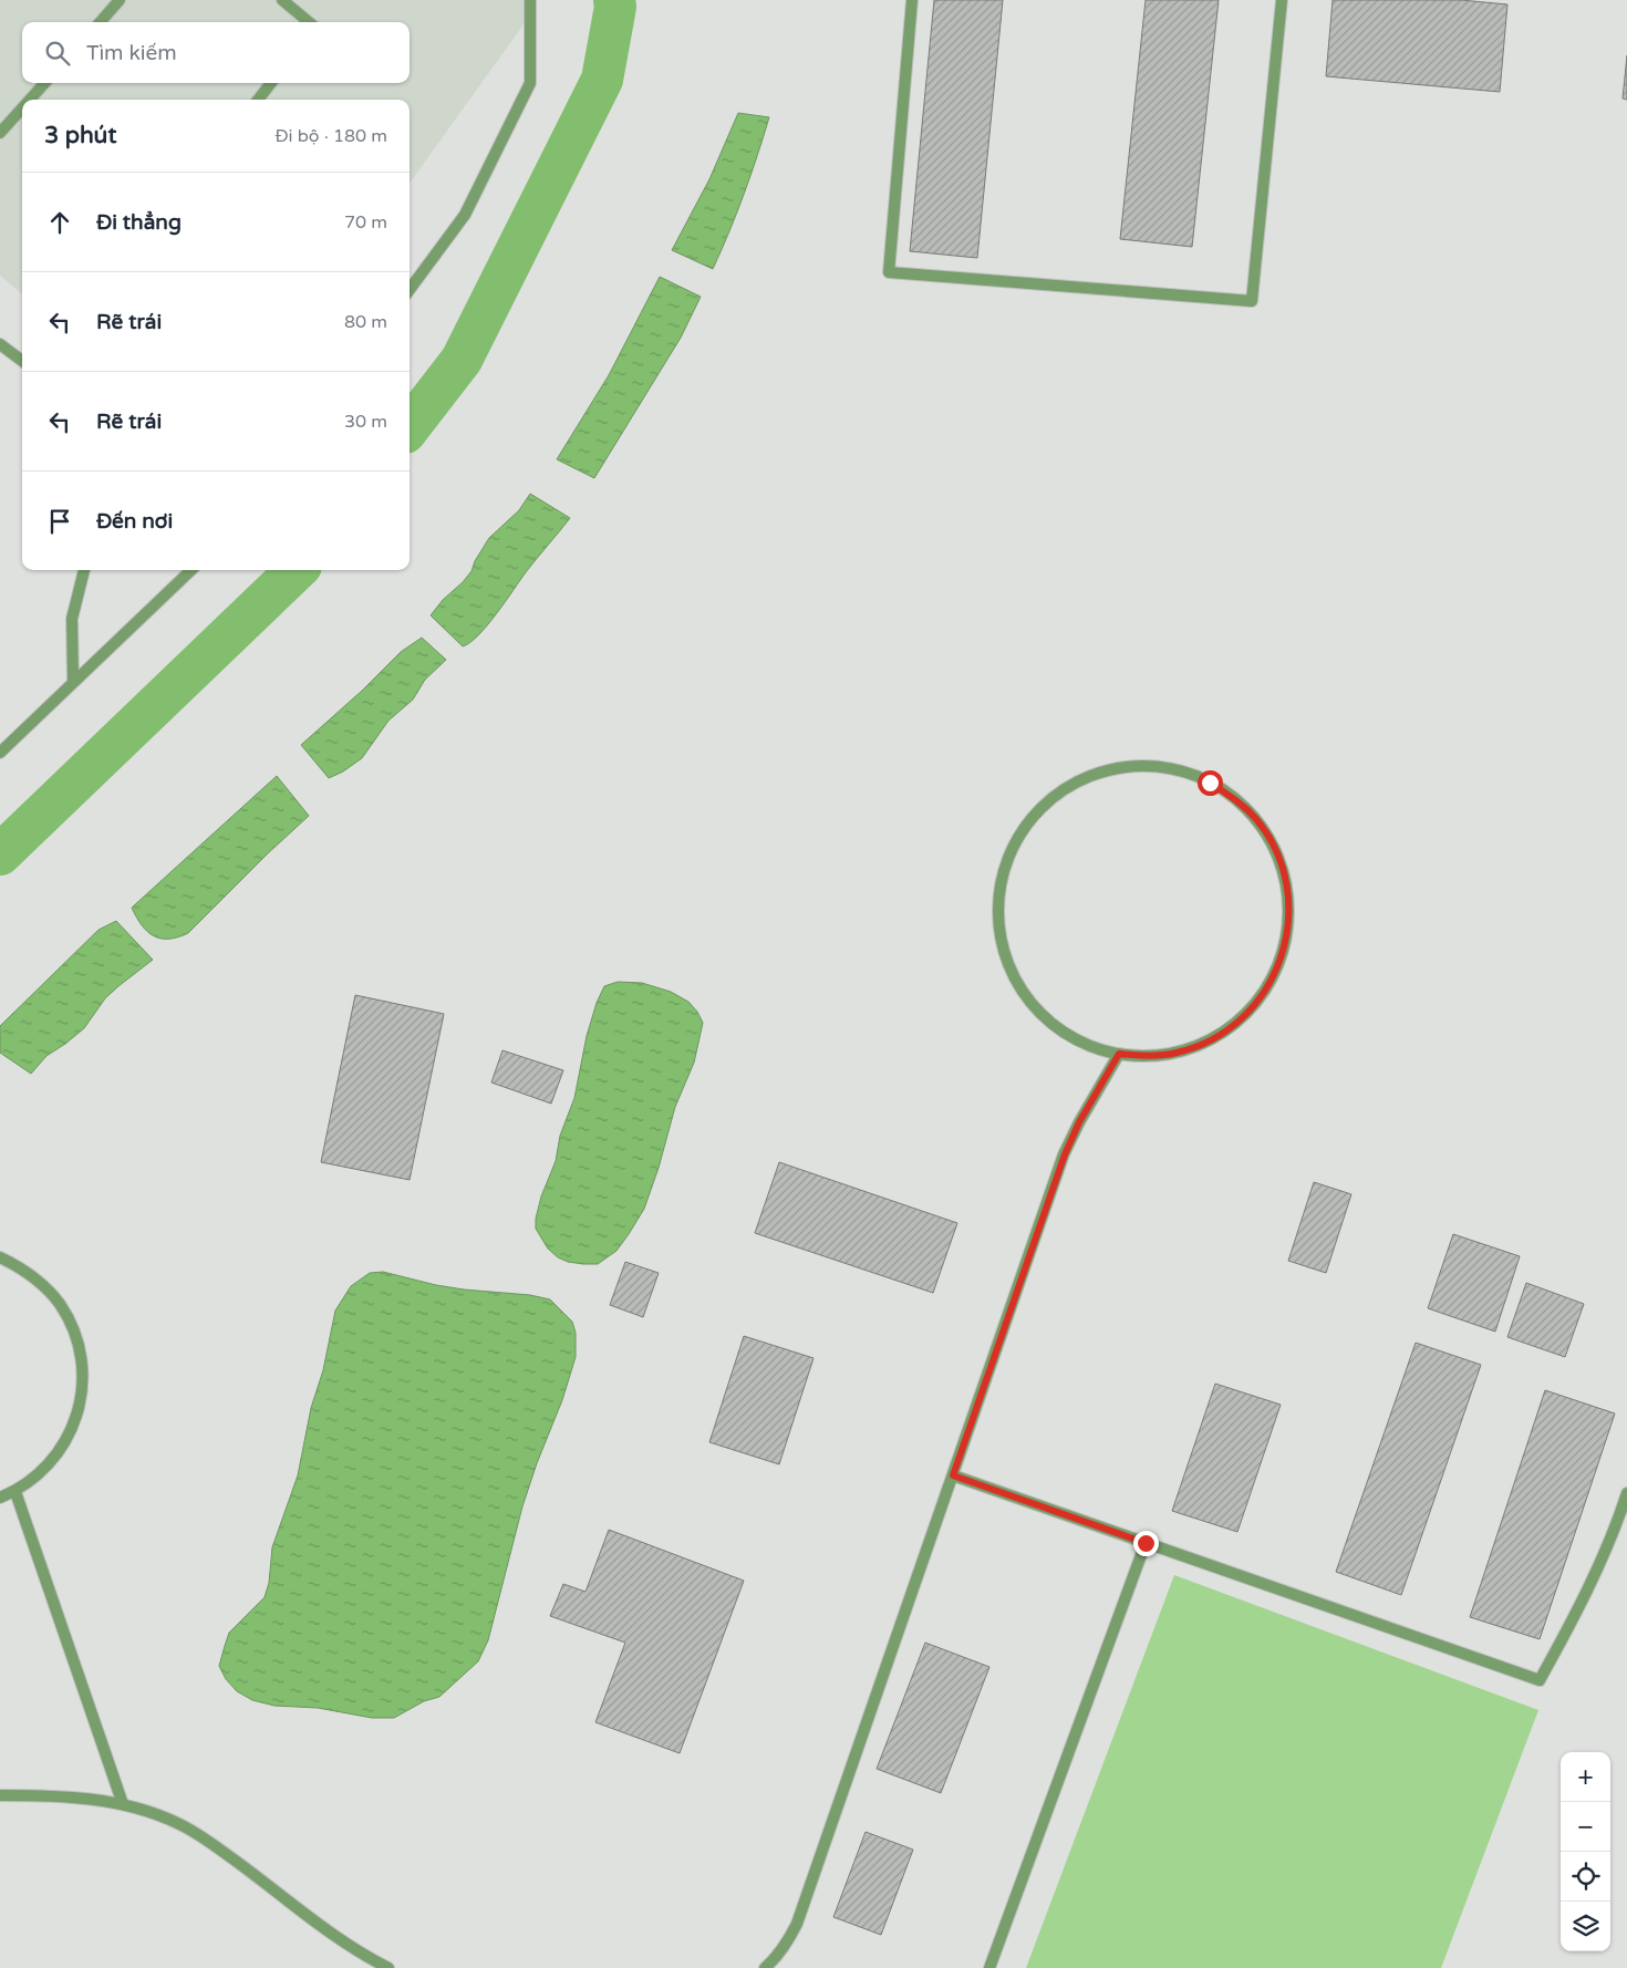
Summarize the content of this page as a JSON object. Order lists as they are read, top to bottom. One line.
{"page":{"search":"Tìm kiếm","heading":["3 phút","Đi bộ · 180 m"],"list":[["Đi thẳng","70 m"],["Rẽ trái","80 m"],["Rẽ trái","30 m"],"Đến nơi"],"map_buttons":["+","−"]}}
